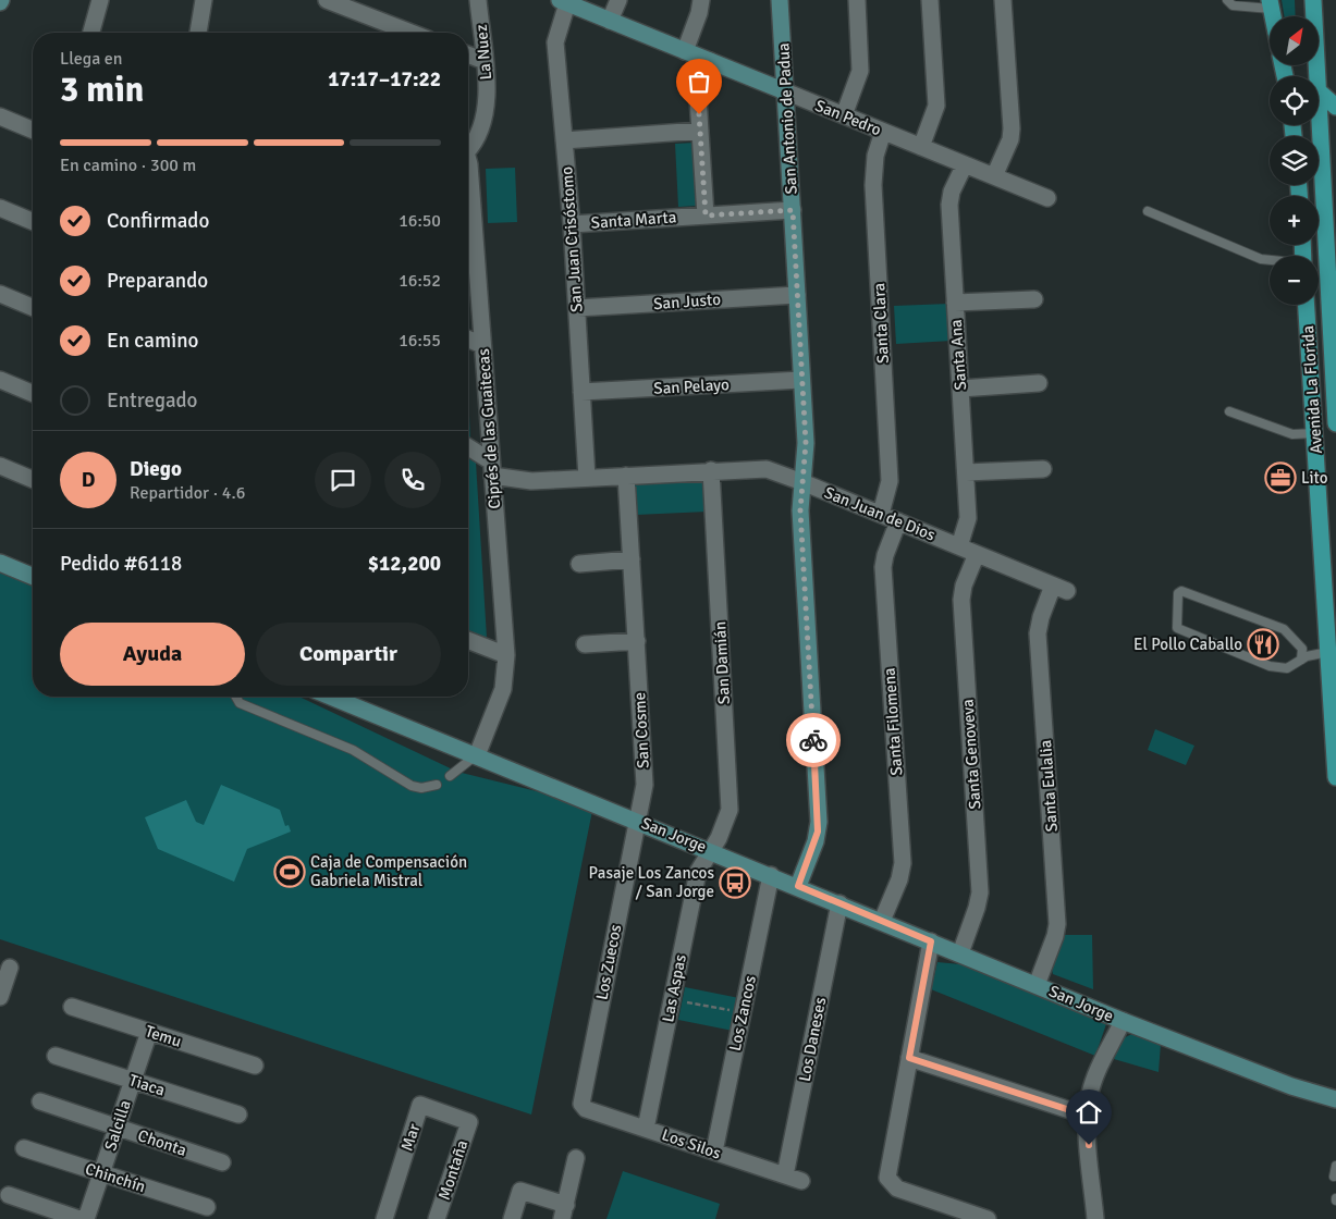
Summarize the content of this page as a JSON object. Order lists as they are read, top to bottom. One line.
{"streets":{"main road":["Avenida La Florida"],"street":["La Nuez","San Pedro","San Antonio de Padua","Santa Marta","San Juan Crisóstomo","San Justo","Santa Clara","Santa Ana","San Pelayo","Ciprés de las Guaitecas","San Juan de Dios","San Damián","Santa Filomena","San Cosme","Santa Genoveva","Santa Eulalia","San Jorge","Los Zuecos","Las Aspas","Los Zancos","Temu","Los Daneses","Tiaca","Salcilla","Mar","Chonta","Los Silos","Montaña","Chinchín"]},"crossings":[["La Nuez","Ciprés de las Guaitecas"],["San Pedro","San Antonio de Padua"],["San Pedro","San Juan Crisóstomo"],["San Pedro","Santa Clara"],["San Pedro","Santa Ana"],["San Antonio de Padua","Santa Marta"],["San Antonio de Padua","San Justo"],["San Antonio de Padua","San Pelayo"],["San Antonio de Padua","San Juan de Dios"],["San Antonio de Padua","San Jorge"],["Santa Marta","San Juan Crisóstomo"],["San Juan Crisóstomo","San Justo"],["San Juan Crisóstomo","San Pelayo"],["San Juan Crisóstomo","San Juan de Dios"],["Santa Clara","San Juan de Dios"],["Santa Ana","San Juan de Dios"],["Ciprés de las Guaitecas","San Juan de Dios"],["Ciprés de las Guaitecas","San Jorge"],["San Juan de Dios","San Damián"],["San Juan de Dios","Santa Filomena"],["San Juan de Dios","San Cosme"],["San Juan de Dios","Santa Genoveva"],["San Juan de Dios","Santa Eulalia"],["San Damián","San Jorge"],["San Damián","Las Aspas"],["Santa Filomena","San Jorge"],["San Cosme","San Jorge"],["San Cosme","Los Zuecos"],["Santa Genoveva","San Jorge"],["Santa Eulalia","San Jorge"],["San Jorge","Los Zuecos"],["San Jorge","Las Aspas"],["San Jorge","Los Zancos"],["San Jorge","Los Daneses"],["Los Zuecos","Los Silos"],["Las Aspas","Los Silos"],["Los Zancos","Los Silos"],["Temu","Salcilla"],["Los Daneses","Los Silos"],["Tiaca","Salcilla"],["Salcilla","Chonta"],["Salcilla","Chinchín"],["Mar","Montaña"]],"places":{"office":["Lito"],"restaurant":["El Pollo Caballo"],"sports":["Caja de Compensación Gabriela Mistral"],"bus stop":["Pasaje Los Zancos / San Jorge"]},"north":"top right","page":{"map_buttons":["+","−"],"heading":["3 min","Llega en","17:17–17:22"],"panel":["Diego","Repartidor · 4.6","Pedido #6118","$12,200"],"bar":"En camino · 300 m","list":[["Confirmado","16:50"],["Preparando","16:52"],["En camino","16:55"],"Entregado"],"round":"D","buttons":["Ayuda","Compartir"]}}
